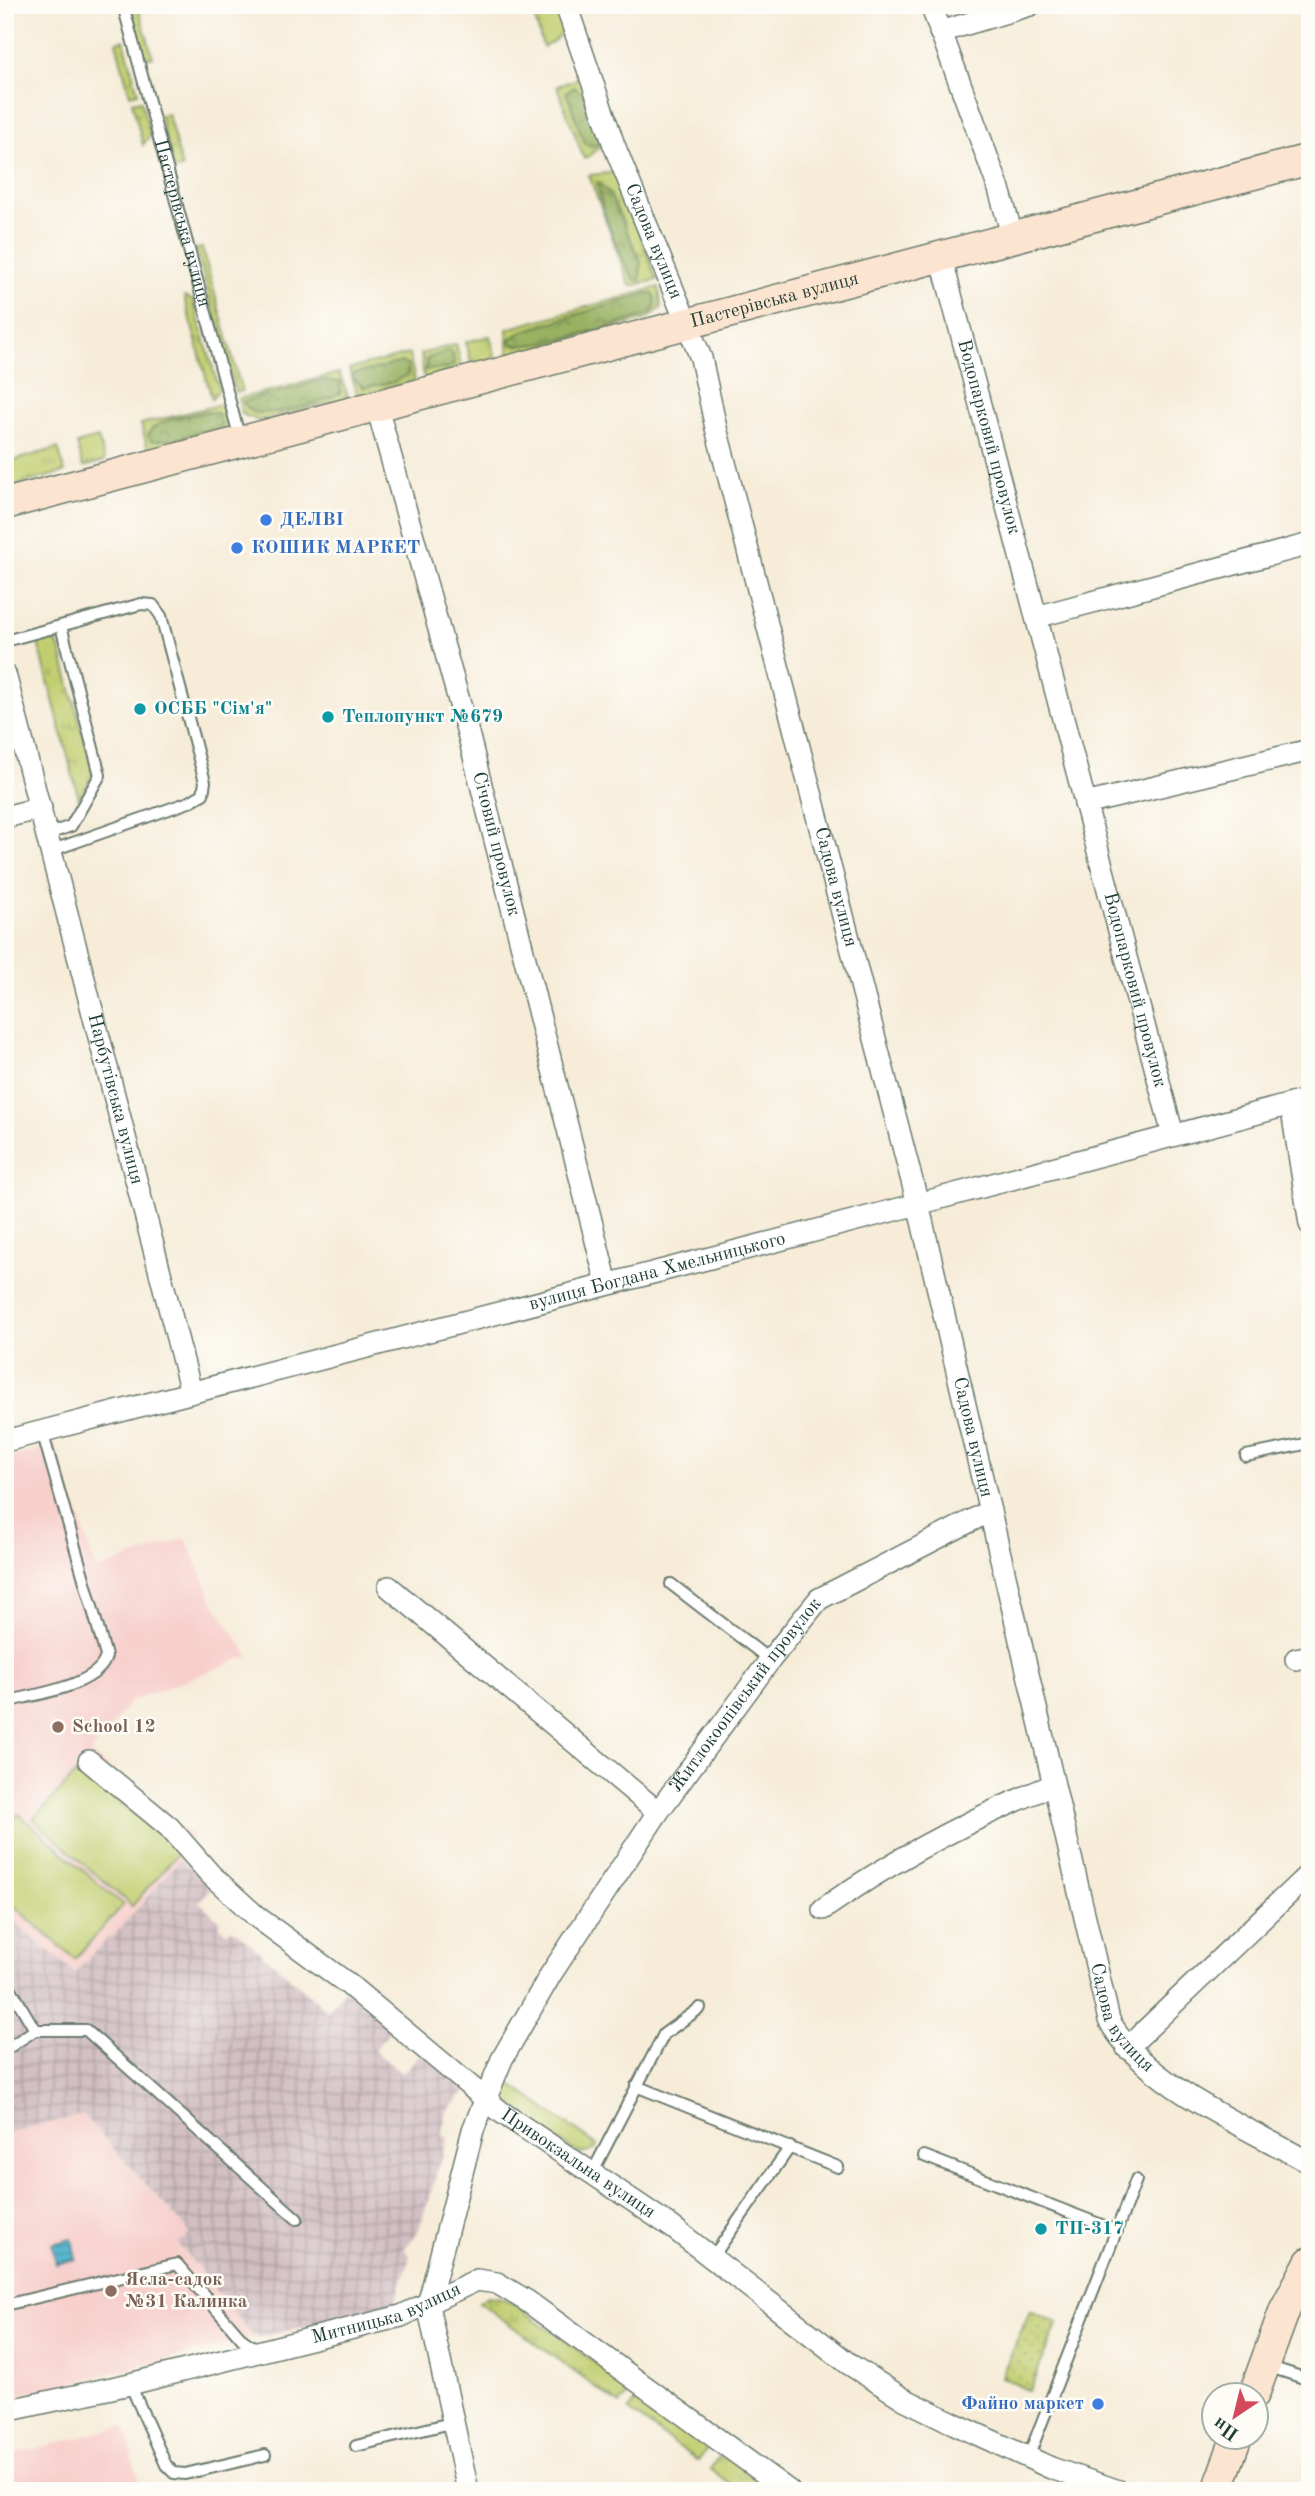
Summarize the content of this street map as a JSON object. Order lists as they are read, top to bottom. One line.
{"streets":{"main road":["Пастерівська вулиця"],"street":["Садова вулиця","Водопарковий провулок","Січовий провулок","Нарбутівська вулиця","вулиця Богдана Хмельницького","Житлокоопівський провулок","Привокзальна вулиця","Митницька вулиця"]},"crossings":[["Пастерівська вулиця","Садова вулиця"],["Пастерівська вулиця","Водопарковий провулок"],["Пастерівська вулиця","Січовий провулок"],["Садова вулиця","вулиця Богдана Хмельницького"],["Садова вулиця","Житлокоопівський провулок"],["Водопарковий провулок","вулиця Богдана Хмельницького"],["Січовий провулок","вулиця Богдана Хмельницького"],["Нарбутівська вулиця","вулиця Богдана Хмельницького"],["Житлокоопівський провулок","Привокзальна вулиця"],["Житлокоопівський провулок","Митницька вулиця"]],"places":["ДЕЛВІ","КОШИК МАРКЕТ","ОСББ \"Сім'я\"","Теплопункт №679","School 12","ТП-317","Ясла-садок №31 Калинка","Файно маркет"],"north":"bottom left"}
